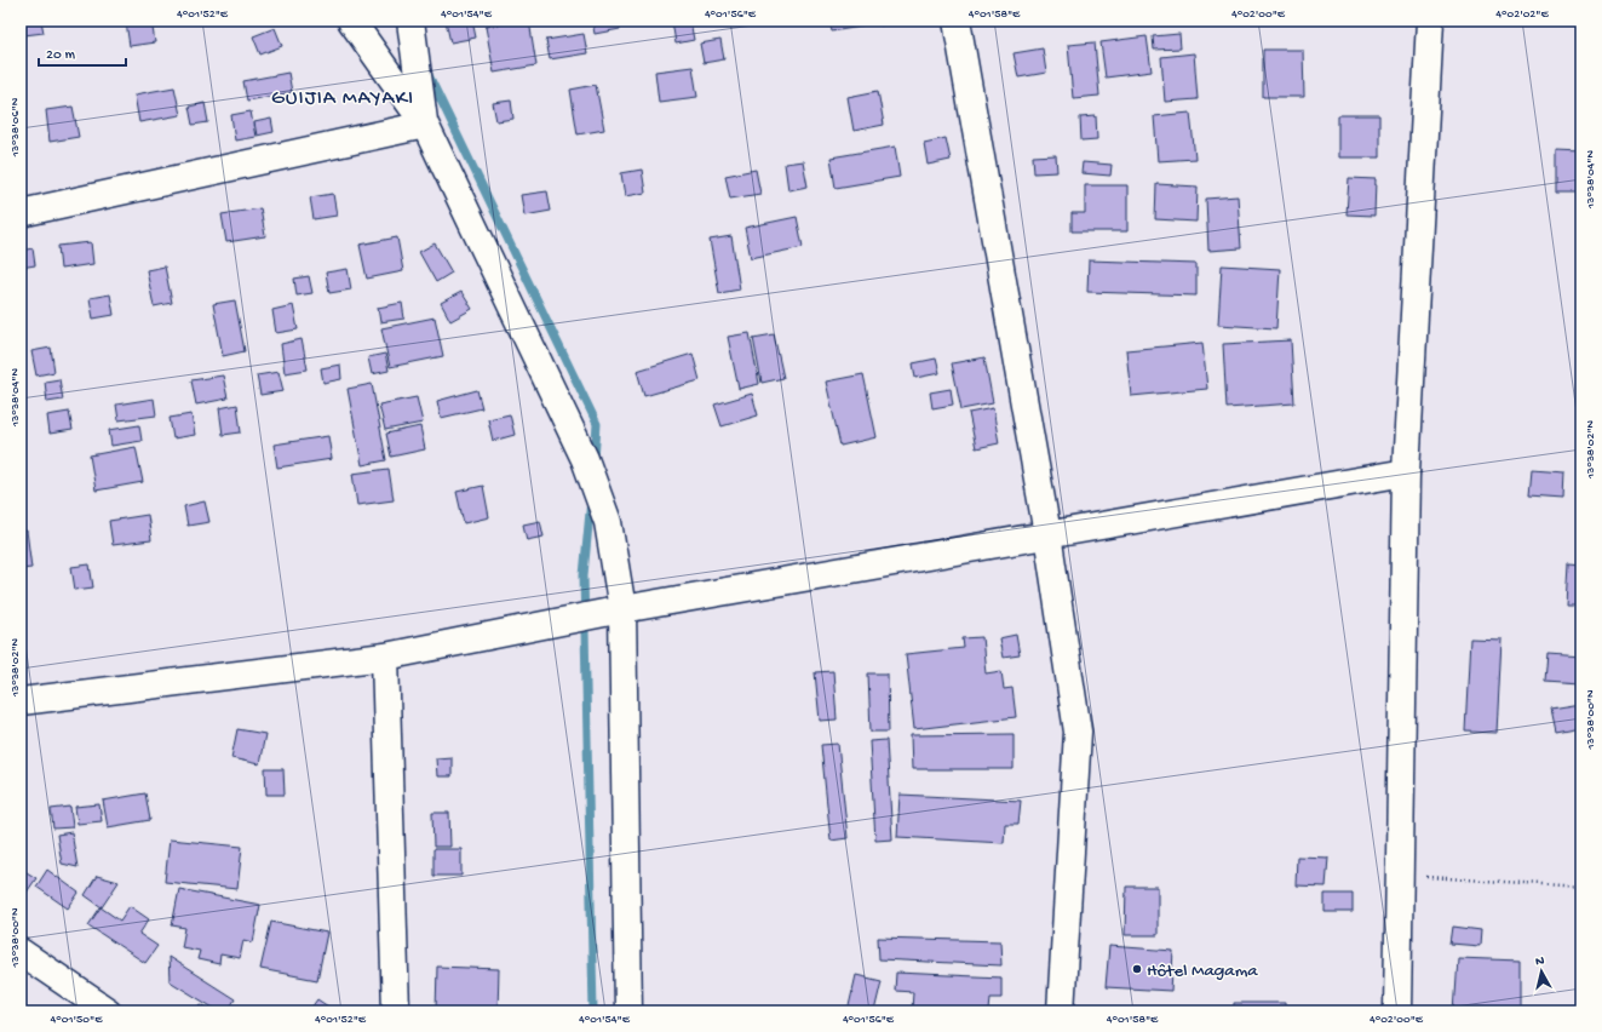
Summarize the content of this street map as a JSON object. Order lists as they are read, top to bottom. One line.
{"districts":["GUIJIA MAYAKI"],"places":["Hôtel Magama"],"scale_bar":"20 m","north":"top","coordinates":["4°01'52\"E","4°01'54\"E","4°01'56\"E","4°01'58\"E","4°02'00\"E","4°02'02\"E","13°38'06\"N","13°38'04\"N","13°38'02\"N","13°38'00\"N","4°01'50\"E"]}
